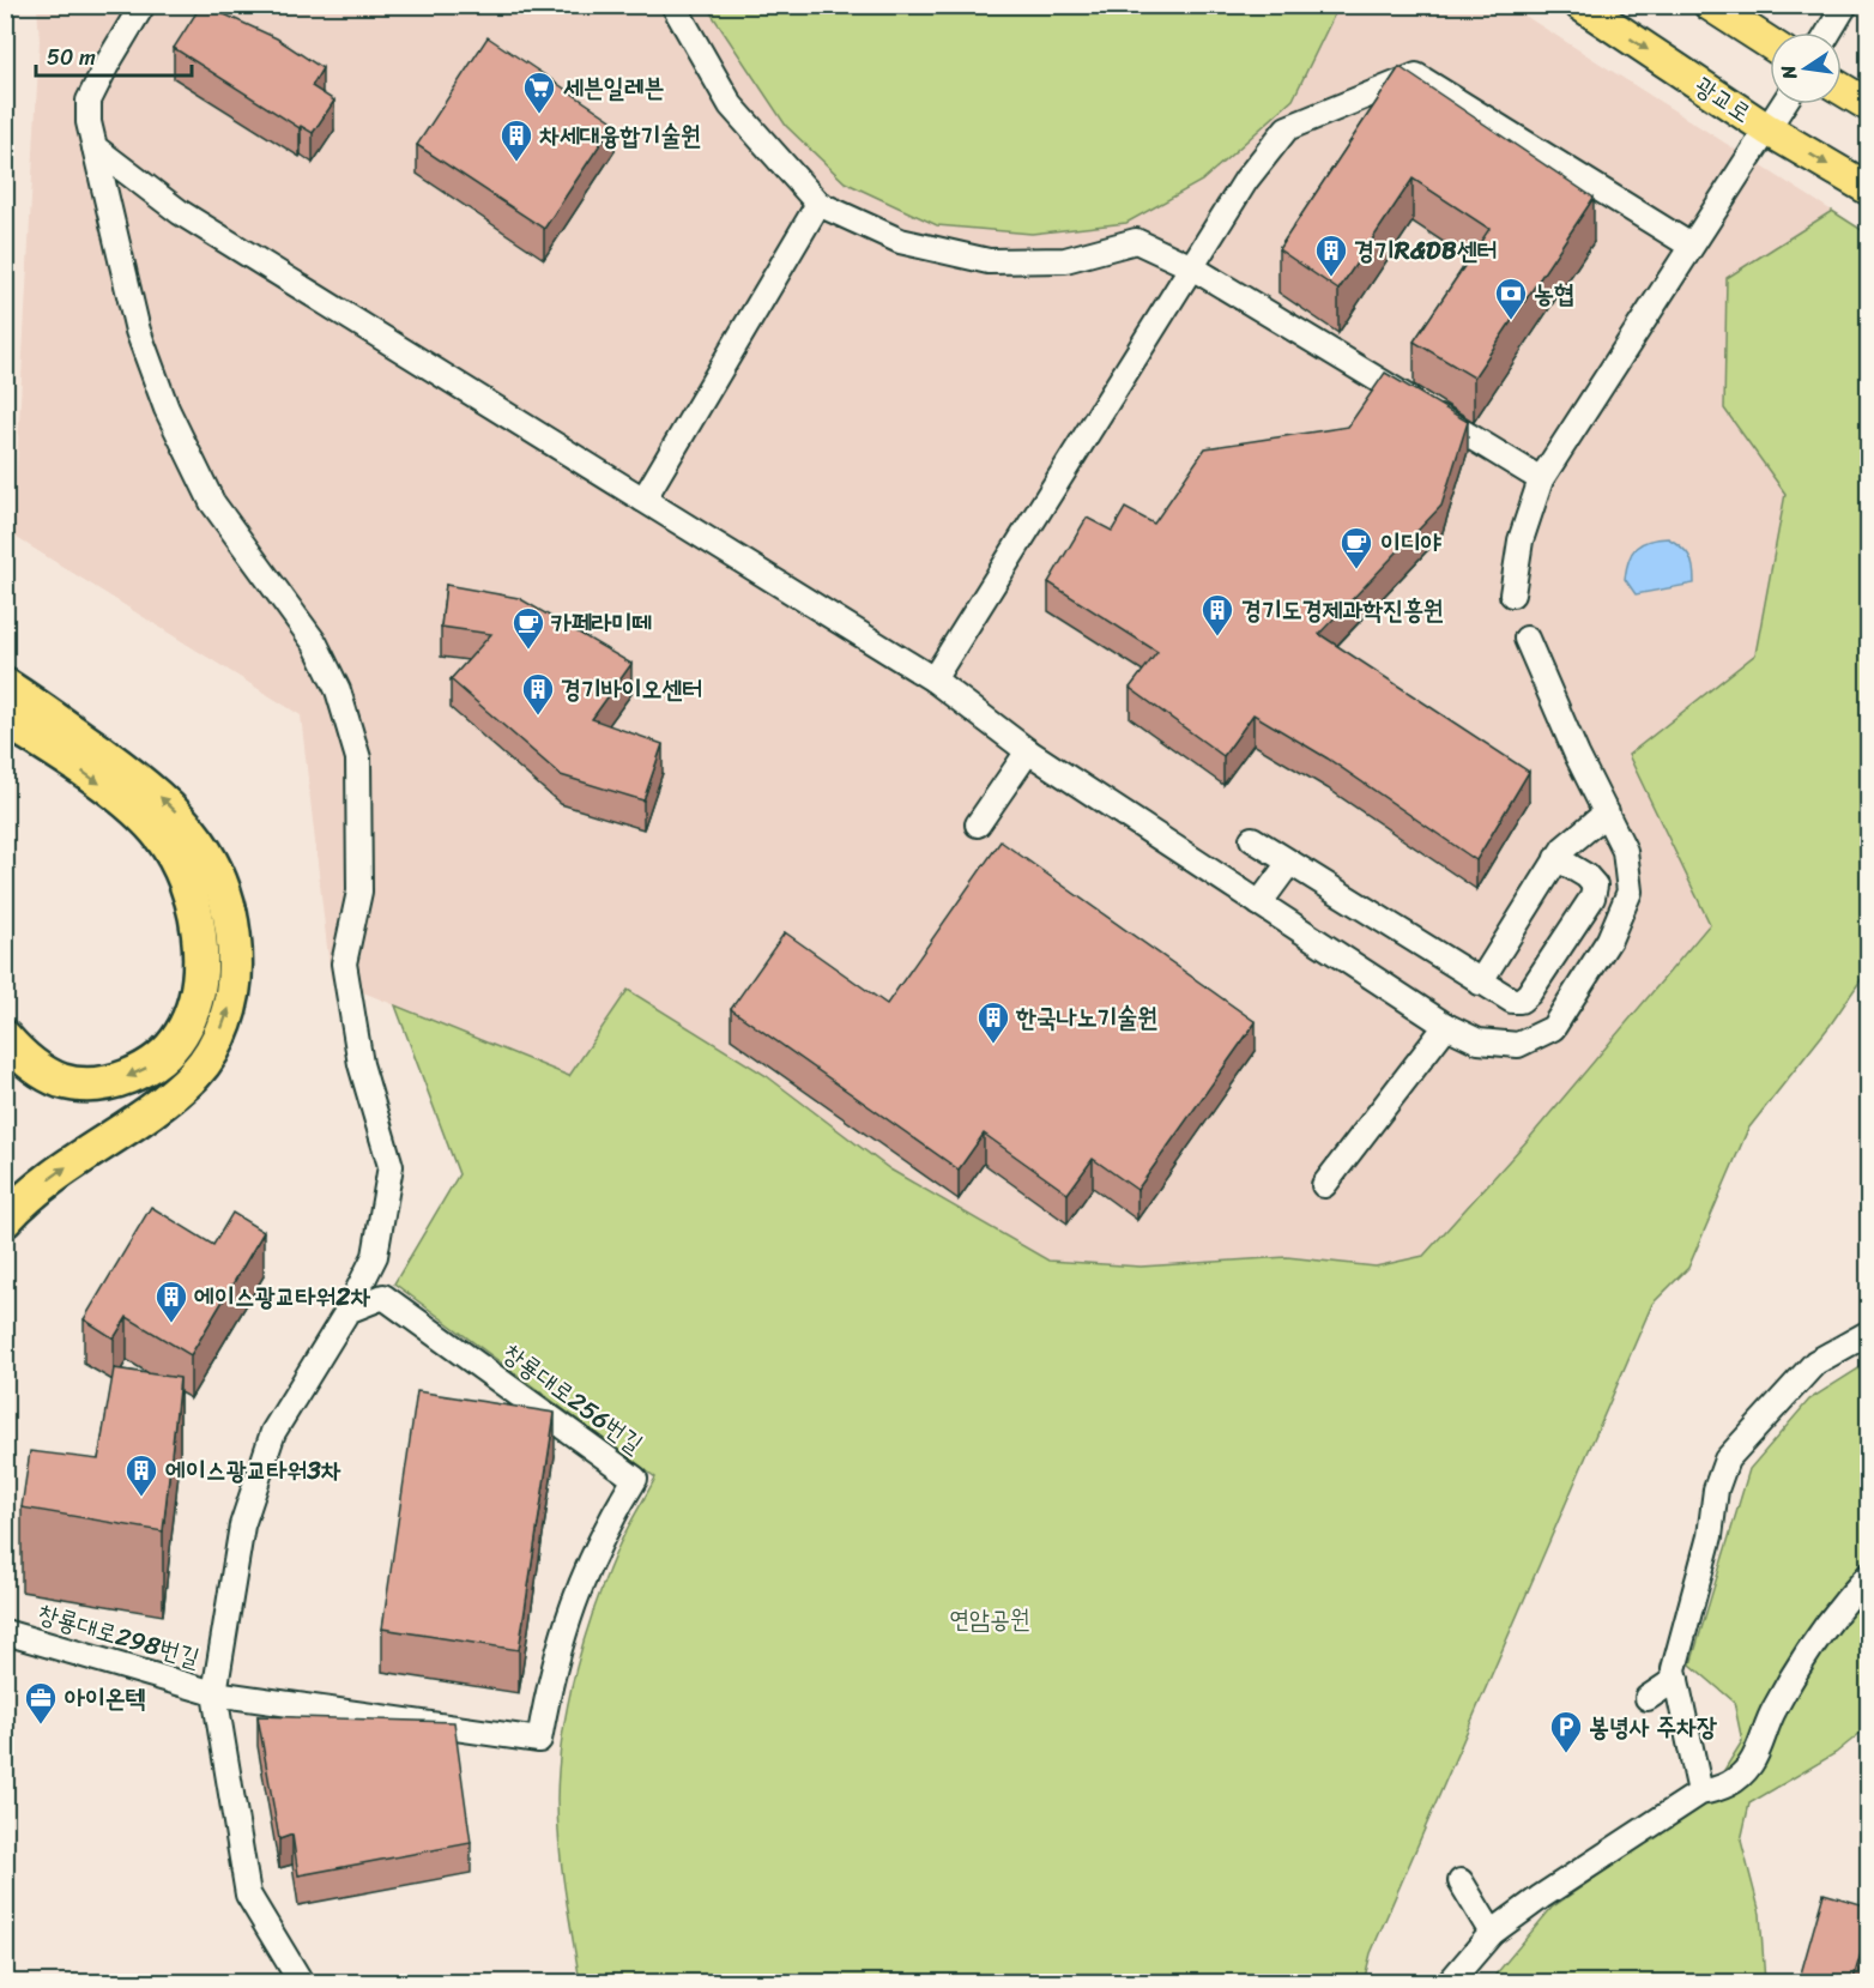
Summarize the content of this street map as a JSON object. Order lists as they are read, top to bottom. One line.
{"streets":{"main road":["광교로"],"street":["창룡대로256번길","창룡대로298번길"]},"crossings":[["창룡대로256번길","창룡대로298번길"]],"one_way":["광교로"],"parks":["연암공원"],"places":{"supermarket":["세븐일레븐"],"building":["차세대융합기술원","경기R&DB센터","경기도경제과학진흥원","경기바이오센터","한국나노기술원","에이스광교타워2차","에이스광교타워3차"],"bank":["농협"],"cafe":["이디야","카페라미떼"],"office":["아이온텍"],"parking":["봉녕사 주차장"]},"scale_bar":"50 m","north":"left"}
